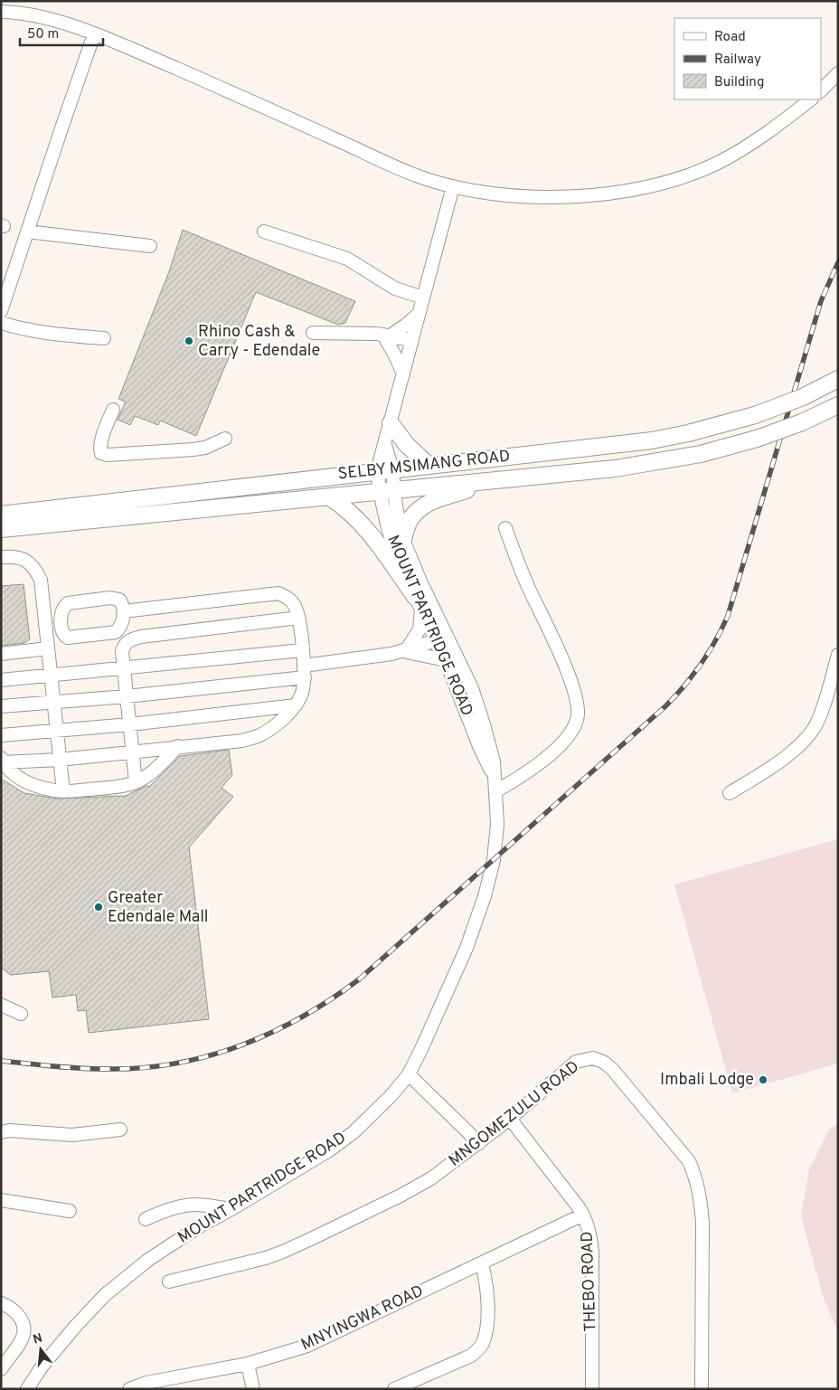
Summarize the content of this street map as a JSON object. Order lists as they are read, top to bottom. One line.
{"streets":{"main road":["SELBY MSIMANG ROAD"],"street":["MOUNT PARTRIDGE ROAD","MNGOMEZULU ROAD","THEBO ROAD","MNYINGWA ROAD"]},"crossings":[["SELBY MSIMANG ROAD","MOUNT PARTRIDGE ROAD"],["MNGOMEZULU ROAD","THEBO ROAD"],["THEBO ROAD","MNYINGWA ROAD"]],"places":["Rhino Cash & Carry - Edendale","Greater Edendale Mall","Imbali Lodge"],"legend":["Road","Railway","Building"],"scale_bar":"50 m","north":"top"}
